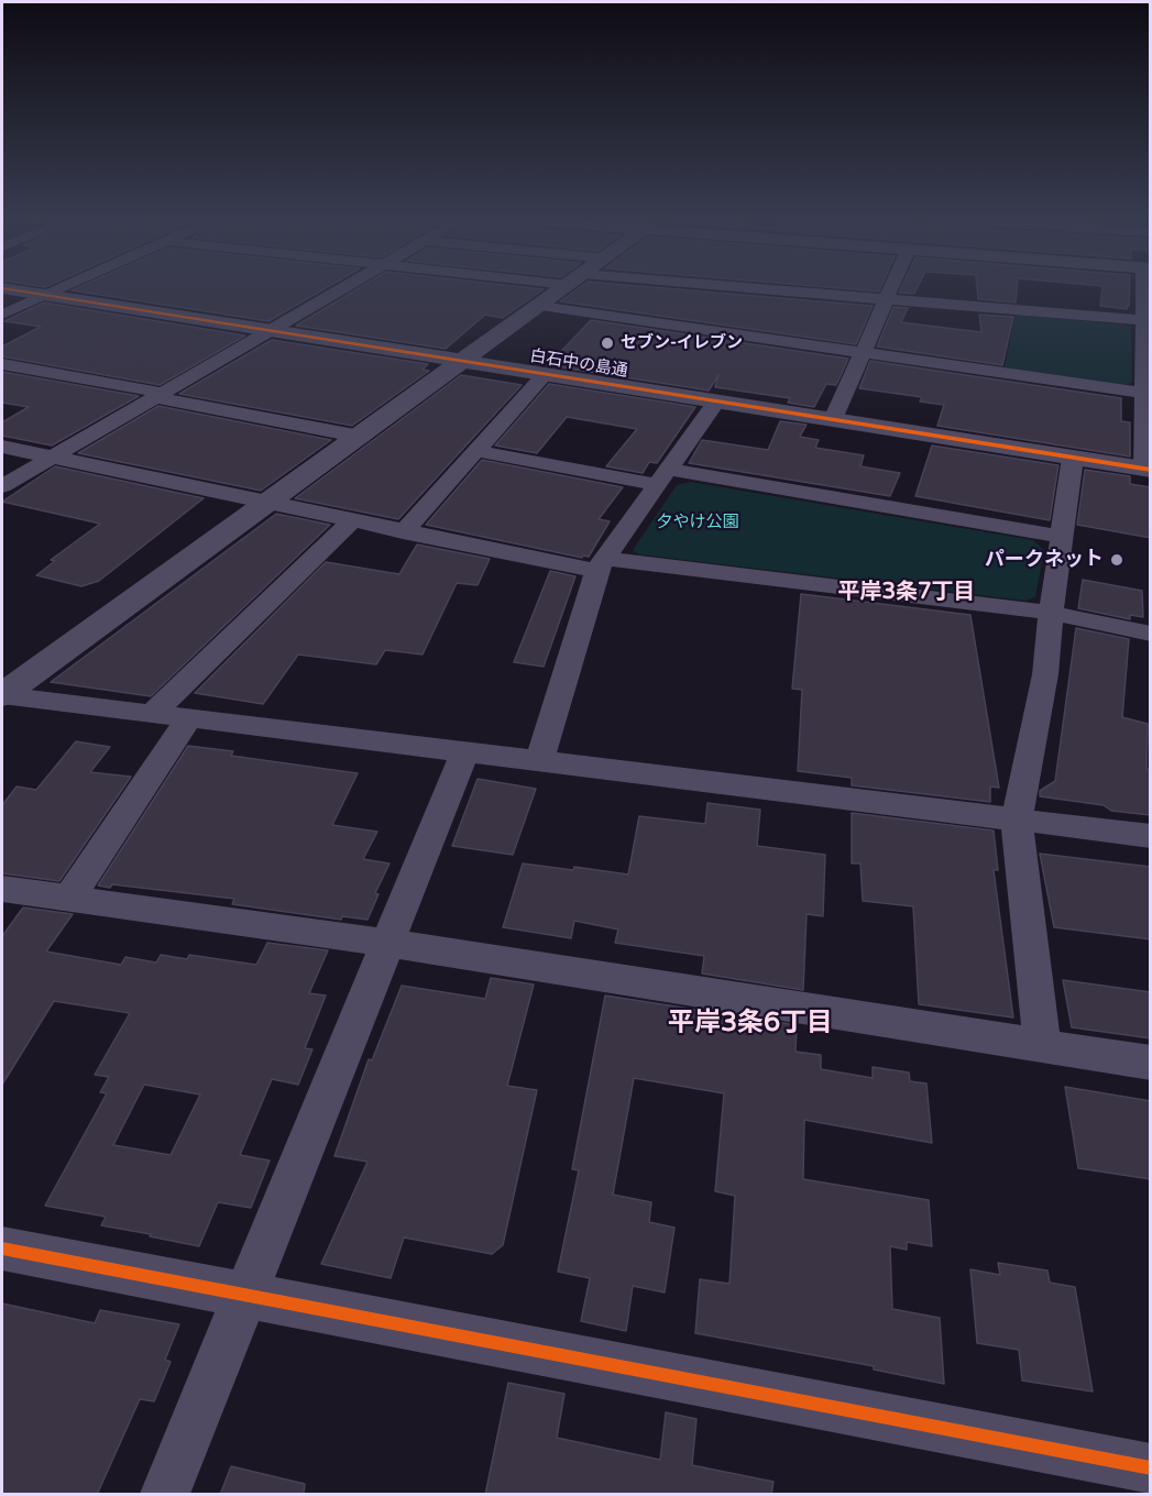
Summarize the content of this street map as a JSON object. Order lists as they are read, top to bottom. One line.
{"streets":{"street":["白石中の島通"]},"districts":["平岸3条7丁目","平岸3条6丁目"],"parks":["夕やけ公園"],"places":["セブン-イレブン","パークネット"]}
